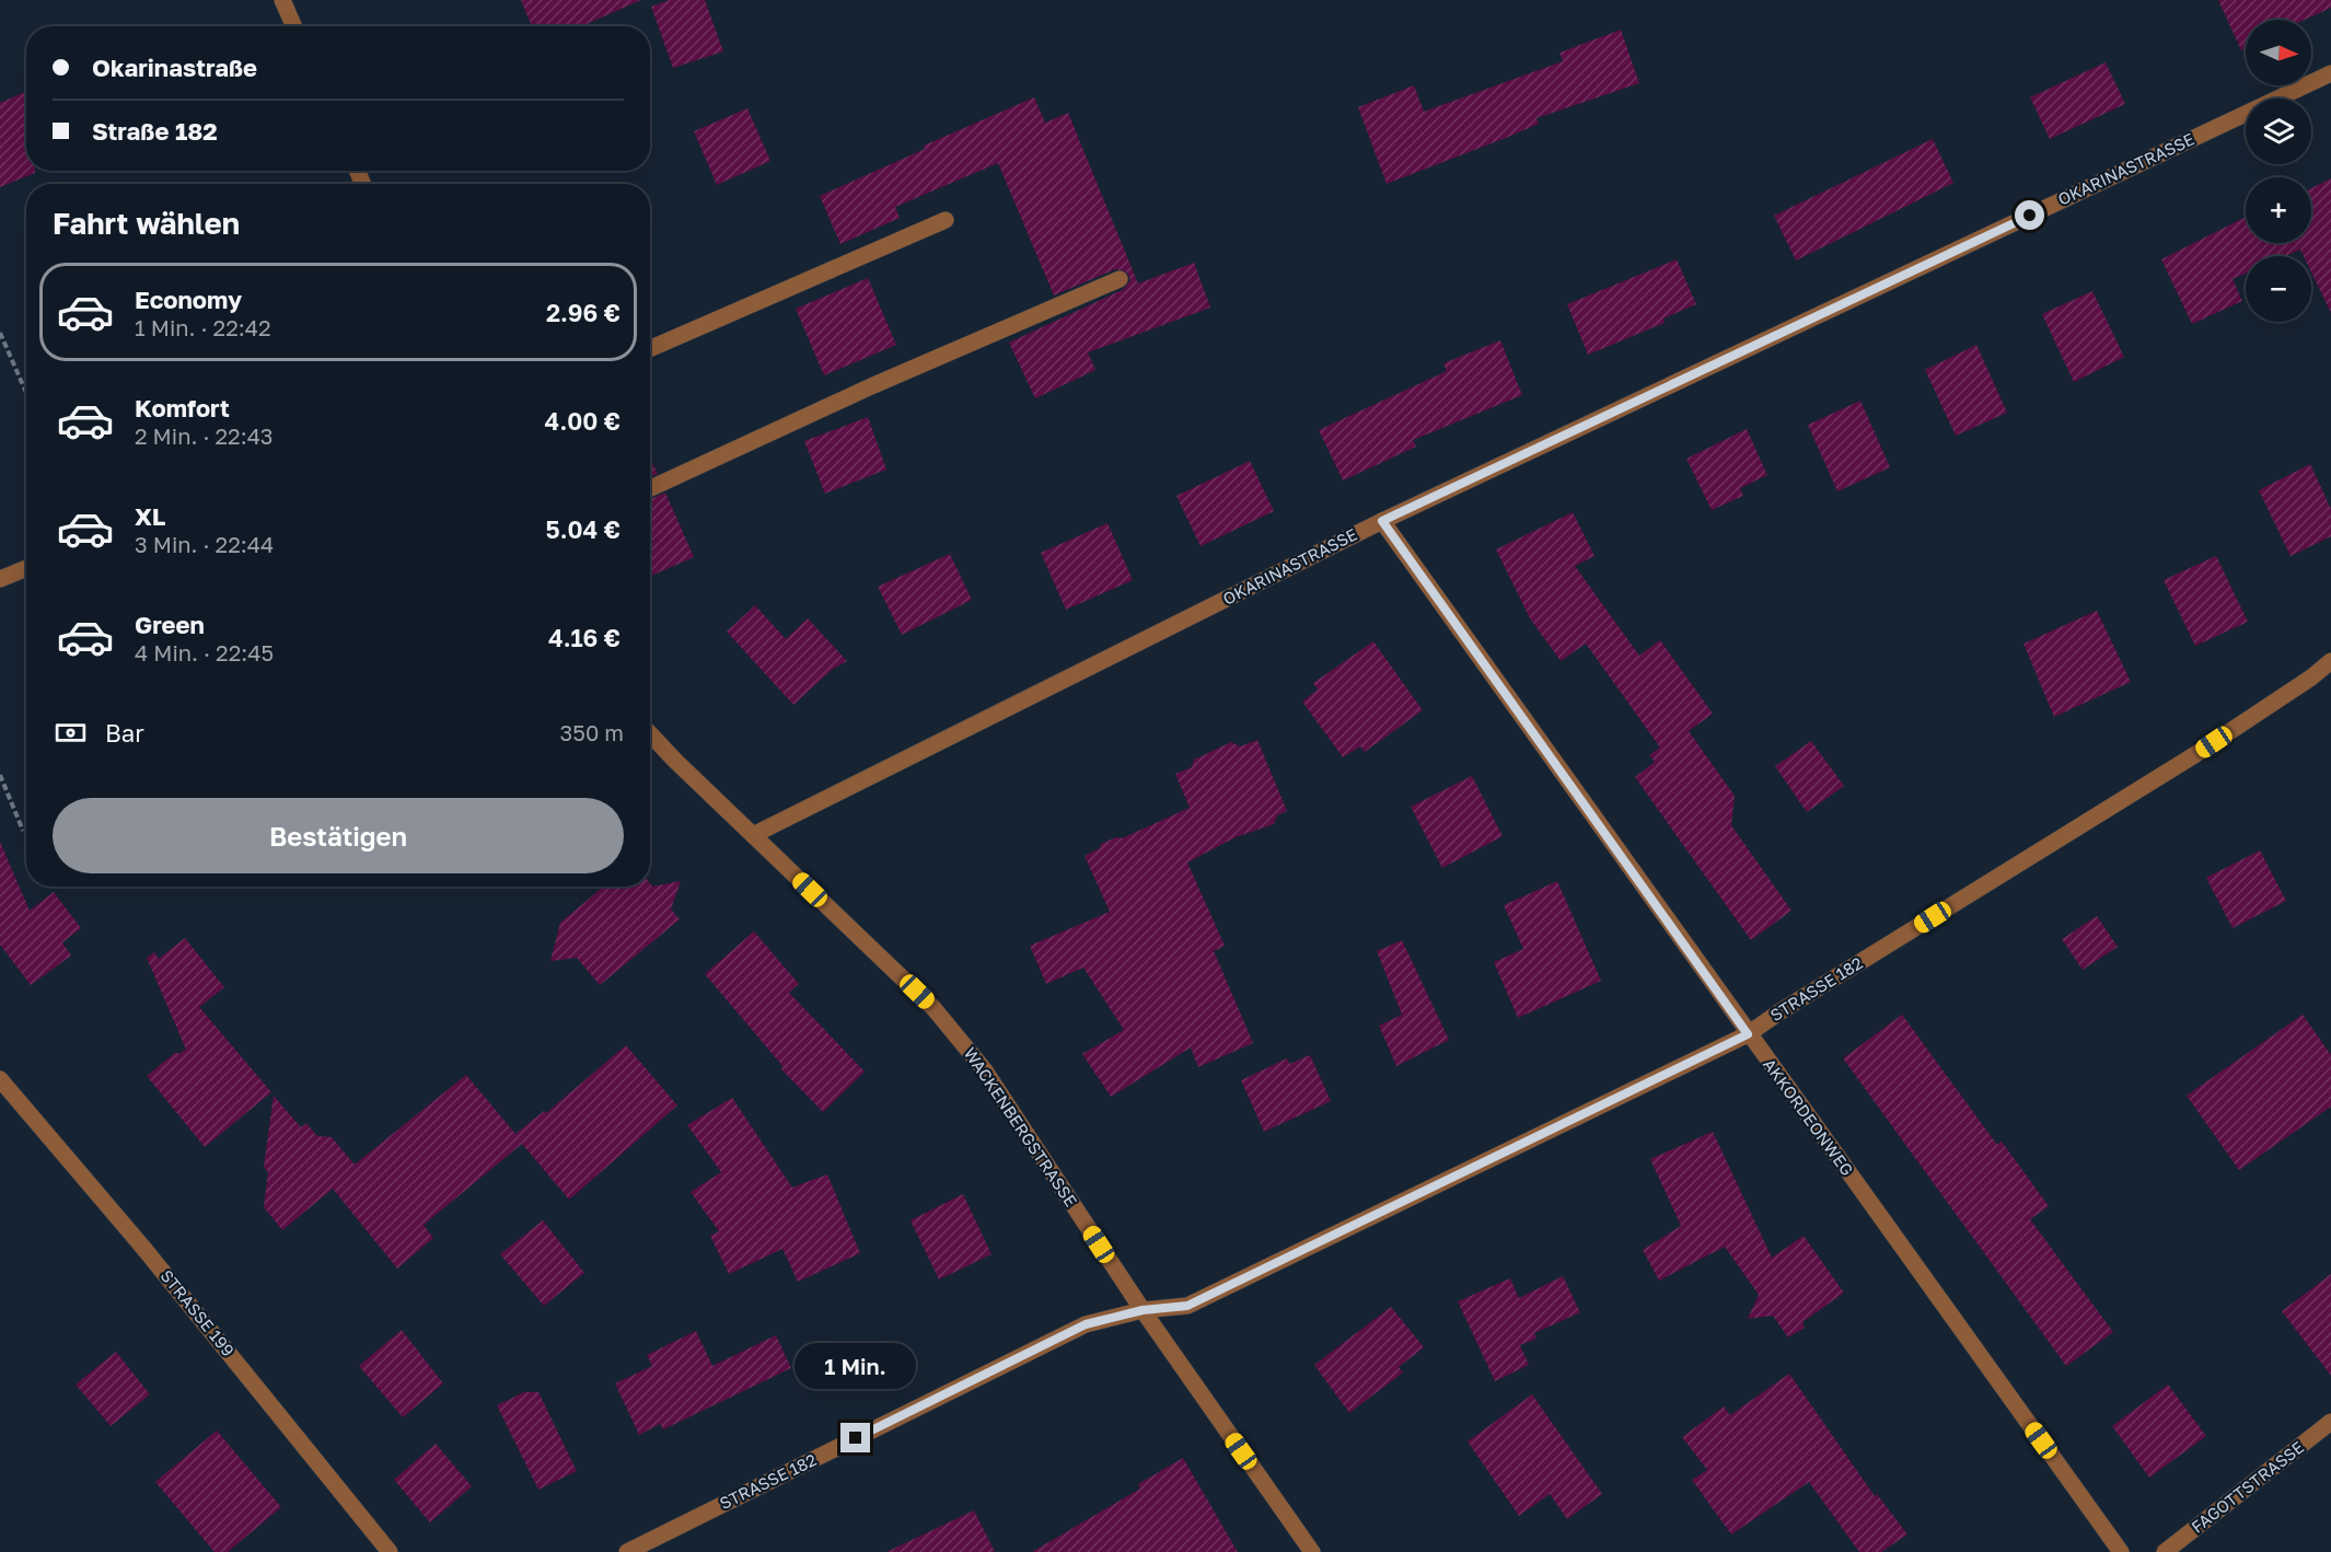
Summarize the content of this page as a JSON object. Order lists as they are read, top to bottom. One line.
{"streets":{"street":["OKARINASTRASSE","STRASSE 182","AKKORDEONWEG","WACKENBERGSTRASSE","STRASSE 199","FAGOTTSTRASSE"]},"crossings":[["OKARINASTRASSE","AKKORDEONWEG"],["OKARINASTRASSE","WACKENBERGSTRASSE"],["STRASSE 182","AKKORDEONWEG"],["STRASSE 182","WACKENBERGSTRASSE"]],"north":"right","page":{"map_buttons":["+","−"],"banner":["Okarinastraße","Straße 182"],"heading":"Fahrt wählen","list":[{"name":"Economy","note":"1 Min. · 22:42","value":"2.96 €"},{"name":"Komfort","note":"2 Min. · 22:43","value":"4.00 €"},{"name":"XL","note":"3 Min. · 22:44","value":"5.04 €"},{"name":"Green","note":"4 Min. · 22:45","value":"4.16 €"}],"pay":["Bar","350 m"],"buttons":"Bestätigen","bubble":"1 Min."}}
